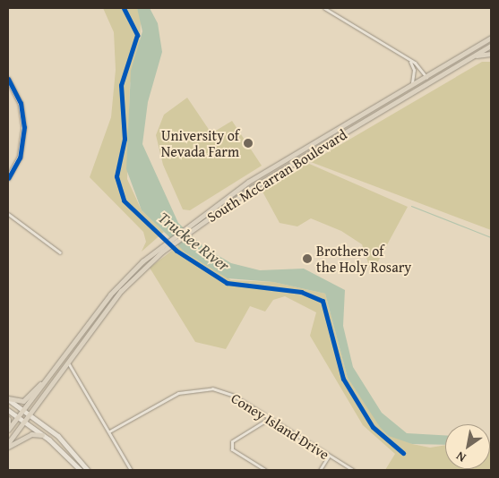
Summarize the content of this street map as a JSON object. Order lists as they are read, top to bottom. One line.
{"streets":{"main road":["South McCarran Boulevard"],"street":["Coney Island Drive"]},"water":["Truckee River"],"places":["University of Nevada Farm","Brothers of the Holy Rosary"],"north":"bottom left"}
